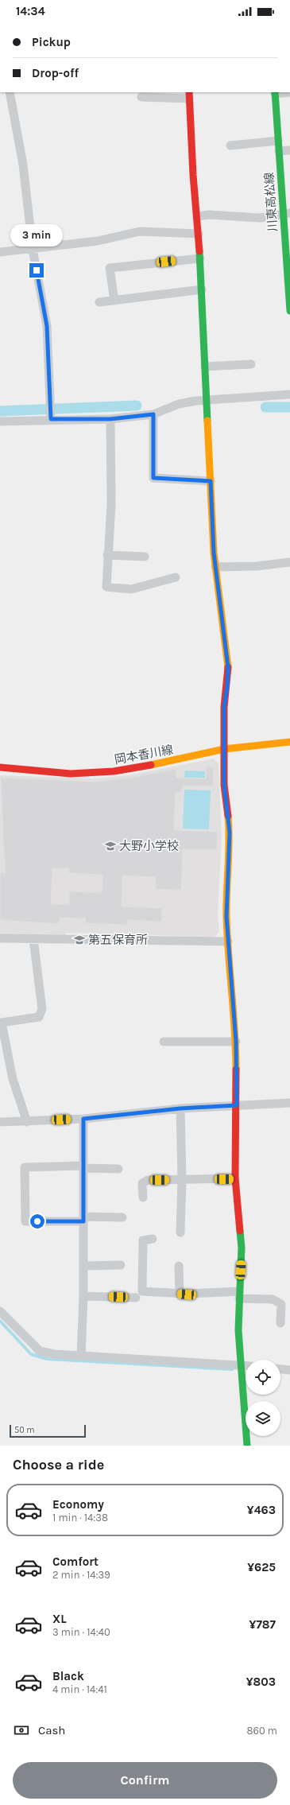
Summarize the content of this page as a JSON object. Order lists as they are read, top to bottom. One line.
{"streets":{"street":["川東高松線","岡本香川線"]},"places":{"school or university":["大野小学校","第五保育所"]},"scale_bar":"50 m","page":{"status":"14:34","banner":["Pickup","Drop-off"],"bubble":"3 min","scale":"50 m","heading":"Choose a ride","list":[{"name":"Economy","note":"1 min · 14:38","value":"¥463"},{"name":"Comfort","note":"2 min · 14:39","value":"¥625"},{"name":"XL","note":"3 min · 14:40","value":"¥787"},{"name":"Black","note":"4 min · 14:41","value":"¥803"}],"pay":["Cash","860 m"],"buttons":"Confirm"}}
